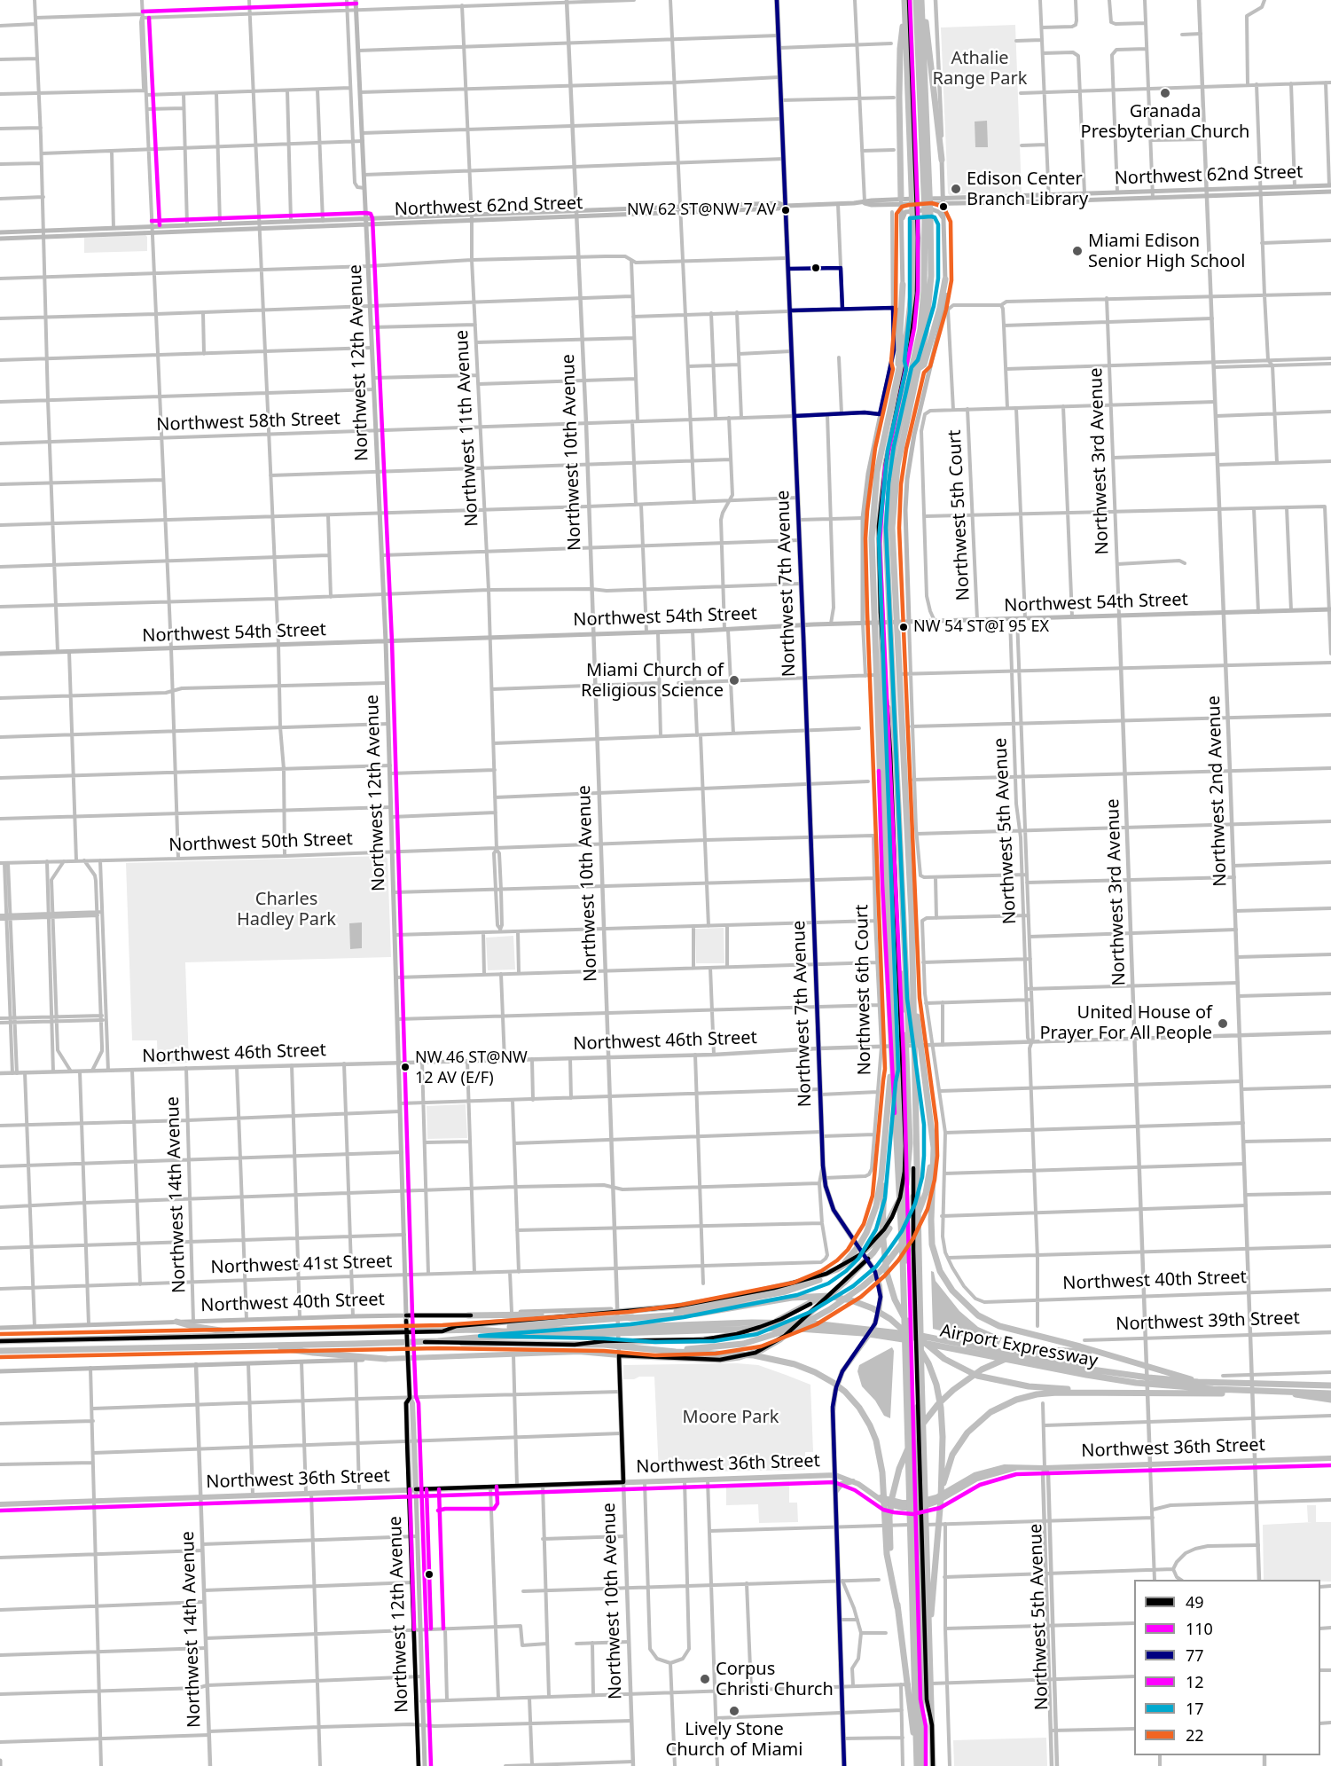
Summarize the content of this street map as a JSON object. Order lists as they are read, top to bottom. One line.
{"streets":{"highway":["Airport Expressway"],"main road":["Northwest 62nd Street","Northwest 12th Avenue","Northwest 10th Avenue","Northwest 7th Avenue","Northwest 54th Street","Northwest 40th Street","Northwest 36th Street"],"street":["Northwest 58th Street","Northwest 11th Avenue","Northwest 3rd Avenue","Northwest 5th Court","Northwest 2nd Avenue","Northwest 5th Avenue","Northwest 50th Street","Northwest 6th Court","Northwest 46th Street","Northwest 14th Avenue","Northwest 41st Street","Northwest 39th Street"]},"crossings":[["Northwest 62nd Street","Northwest 12th Avenue"],["Northwest 62nd Street","Northwest 11th Avenue"],["Northwest 62nd Street","Northwest 10th Avenue"],["Northwest 62nd Street","Northwest 7th Avenue"],["Northwest 62nd Street","Northwest 2nd Avenue"],["Northwest 12th Avenue","Northwest 58th Street"],["Northwest 12th Avenue","Northwest 54th Street"],["Northwest 12th Avenue","Northwest 50th Street"],["Northwest 12th Avenue","Northwest 46th Street"],["Northwest 12th Avenue","Northwest 41st Street"],["Northwest 12th Avenue","Northwest 40th Street"],["Northwest 12th Avenue","Northwest 36th Street"],["Northwest 58th Street","Northwest 11th Avenue"],["Northwest 58th Street","Northwest 10th Avenue"],["Northwest 58th Street","Northwest 7th Avenue"],["Northwest 11th Avenue","Northwest 54th Street"],["Northwest 11th Avenue","Northwest 50th Street"],["Northwest 10th Avenue","Northwest 54th Street"],["Northwest 10th Avenue","Northwest 50th Street"],["Northwest 10th Avenue","Northwest 46th Street"],["Northwest 10th Avenue","Northwest 41st Street"],["Northwest 10th Avenue","Northwest 40th Street"],["Northwest 10th Avenue","Northwest 36th Street"],["Northwest 3rd Avenue","Northwest 54th Street"],["Northwest 3rd Avenue","Northwest 46th Street"],["Northwest 3rd Avenue","Northwest 40th Street"],["Northwest 3rd Avenue","Northwest 39th Street"],["Northwest 3rd Avenue","Northwest 36th Street"],["Northwest 5th Court","Northwest 54th Street"],["Northwest 7th Avenue","Northwest 54th Street"],["Northwest 7th Avenue","Northwest 50th Street"],["Northwest 7th Avenue","Northwest 6th Court"],["Northwest 7th Avenue","Northwest 46th Street"],["Northwest 7th Avenue","Northwest 41st Street"],["Northwest 7th Avenue","Northwest 36th Street"],["Northwest 54th Street","Northwest 2nd Avenue"],["Northwest 54th Street","Northwest 5th Avenue"],["Northwest 2nd Avenue","Northwest 46th Street"],["Northwest 2nd Avenue","Northwest 40th Street"],["Northwest 2nd Avenue","Northwest 39th Street"],["Northwest 2nd Avenue","Northwest 36th Street"],["Northwest 5th Avenue","Northwest 46th Street"],["Northwest 5th Avenue","Northwest 40th Street"],["Northwest 5th Avenue","Northwest 36th Street"],["Northwest 50th Street","Northwest 6th Court"],["Northwest 6th Court","Northwest 46th Street"],["Northwest 46th Street","Northwest 14th Avenue"],["Northwest 14th Avenue","Northwest 41st Street"],["Northwest 14th Avenue","Northwest 40th Street"],["Northwest 14th Avenue","Northwest 36th Street"]],"parks":["Athalie Range Park","Charles Hadley Park","Moore Park"],"places":["Granada Presbyterian Church","Edison Center Branch Library","NW 62 ST@NW 7 AV","Miami Edison Senior High School","NW 54 ST@I 95 EX","Miami Church of Religious Science","United House of Prayer For All People","NW 46 ST@NW 12 AV (E/F)","Corpus Christi Church","Lively Stone Church of Miami"],"lines":["transit line 49","transit line 110","transit line 77","transit line 12","transit line 22","transit line 17"],"legend":["49","110","77","12","17","22"]}
